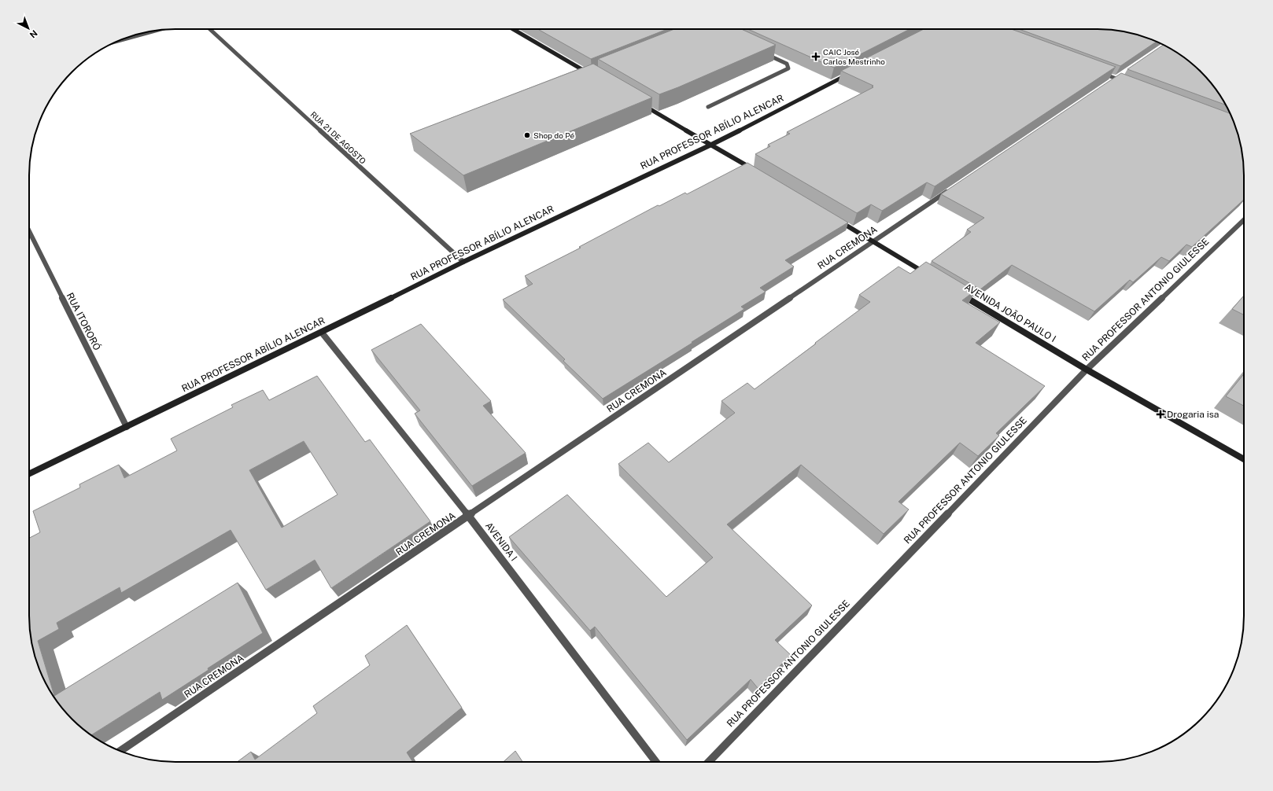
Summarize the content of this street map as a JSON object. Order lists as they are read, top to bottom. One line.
{"streets":{"street":["RUA PROFESSOR ABÍLIO ALENCAR","RUA 21 DE AGOSTO","RUA CREMONA","RUA PROFESSOR ANTONIO GIULESSE","AVENIDA JOÃO PAULO I","RUA ITORORÓ","AVENIDA I"]},"crossings":[["RUA PROFESSOR ABÍLIO ALENCAR","RUA 21 DE AGOSTO"],["RUA PROFESSOR ABÍLIO ALENCAR","RUA ITORORÓ"],["RUA PROFESSOR ABÍLIO ALENCAR","AVENIDA I"],["RUA CREMONA","AVENIDA I"],["RUA PROFESSOR ANTONIO GIULESSE","AVENIDA JOÃO PAULO I"]],"places":{"health":["CAIC José Carlos Mestrinho","Drogaria isa"],"other":["Shop do Pé"]},"north":"bottom right"}
